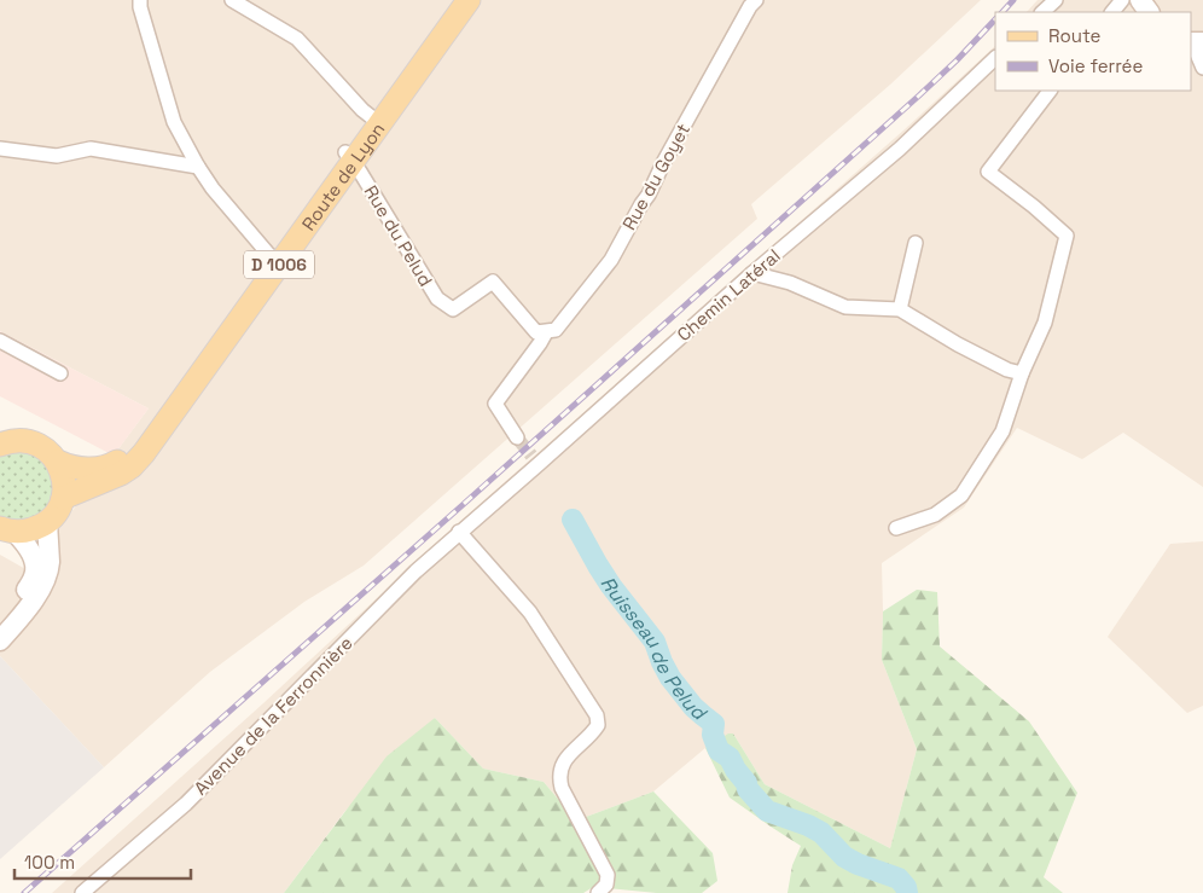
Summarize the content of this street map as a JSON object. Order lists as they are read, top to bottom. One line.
{"streets":{"main road":["Route de Lyon","D 1006"],"street":["Rue du Goyet","Rue du Pelud","Chemin Latéral","Avenue de la Ferronnière"]},"crossings":[["Route de Lyon","Rue du Pelud"],["Rue du Goyet","Rue du Pelud"],["Chemin Latéral","Avenue de la Ferronnière"]],"water":["Ruisseau de Pelud"],"legend":["Route","Voie ferrée"],"scale_bar":"100 m"}
